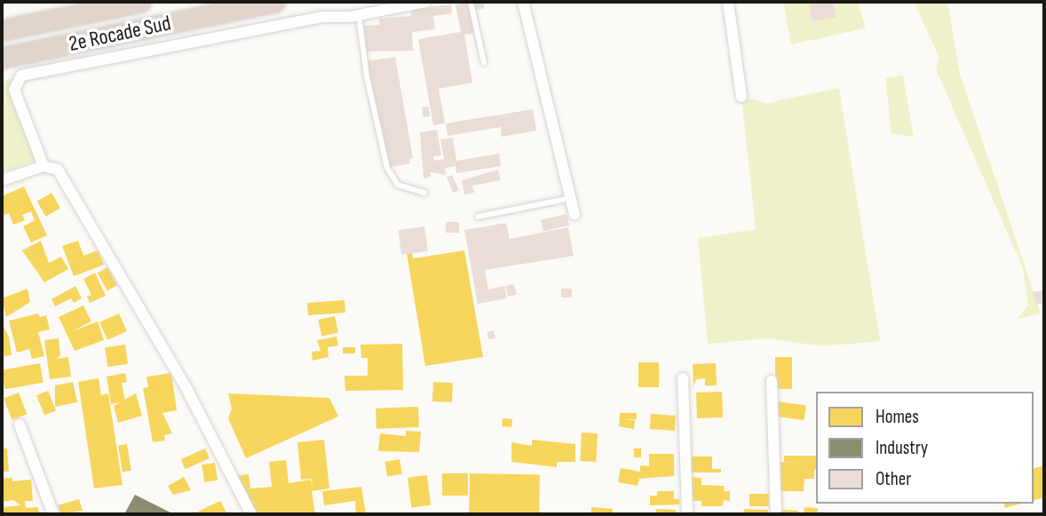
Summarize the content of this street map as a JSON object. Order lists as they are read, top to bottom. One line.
{"streets":{"highway":["2e Rocade Sud"]},"legend":["Homes","Industry","Other"]}
